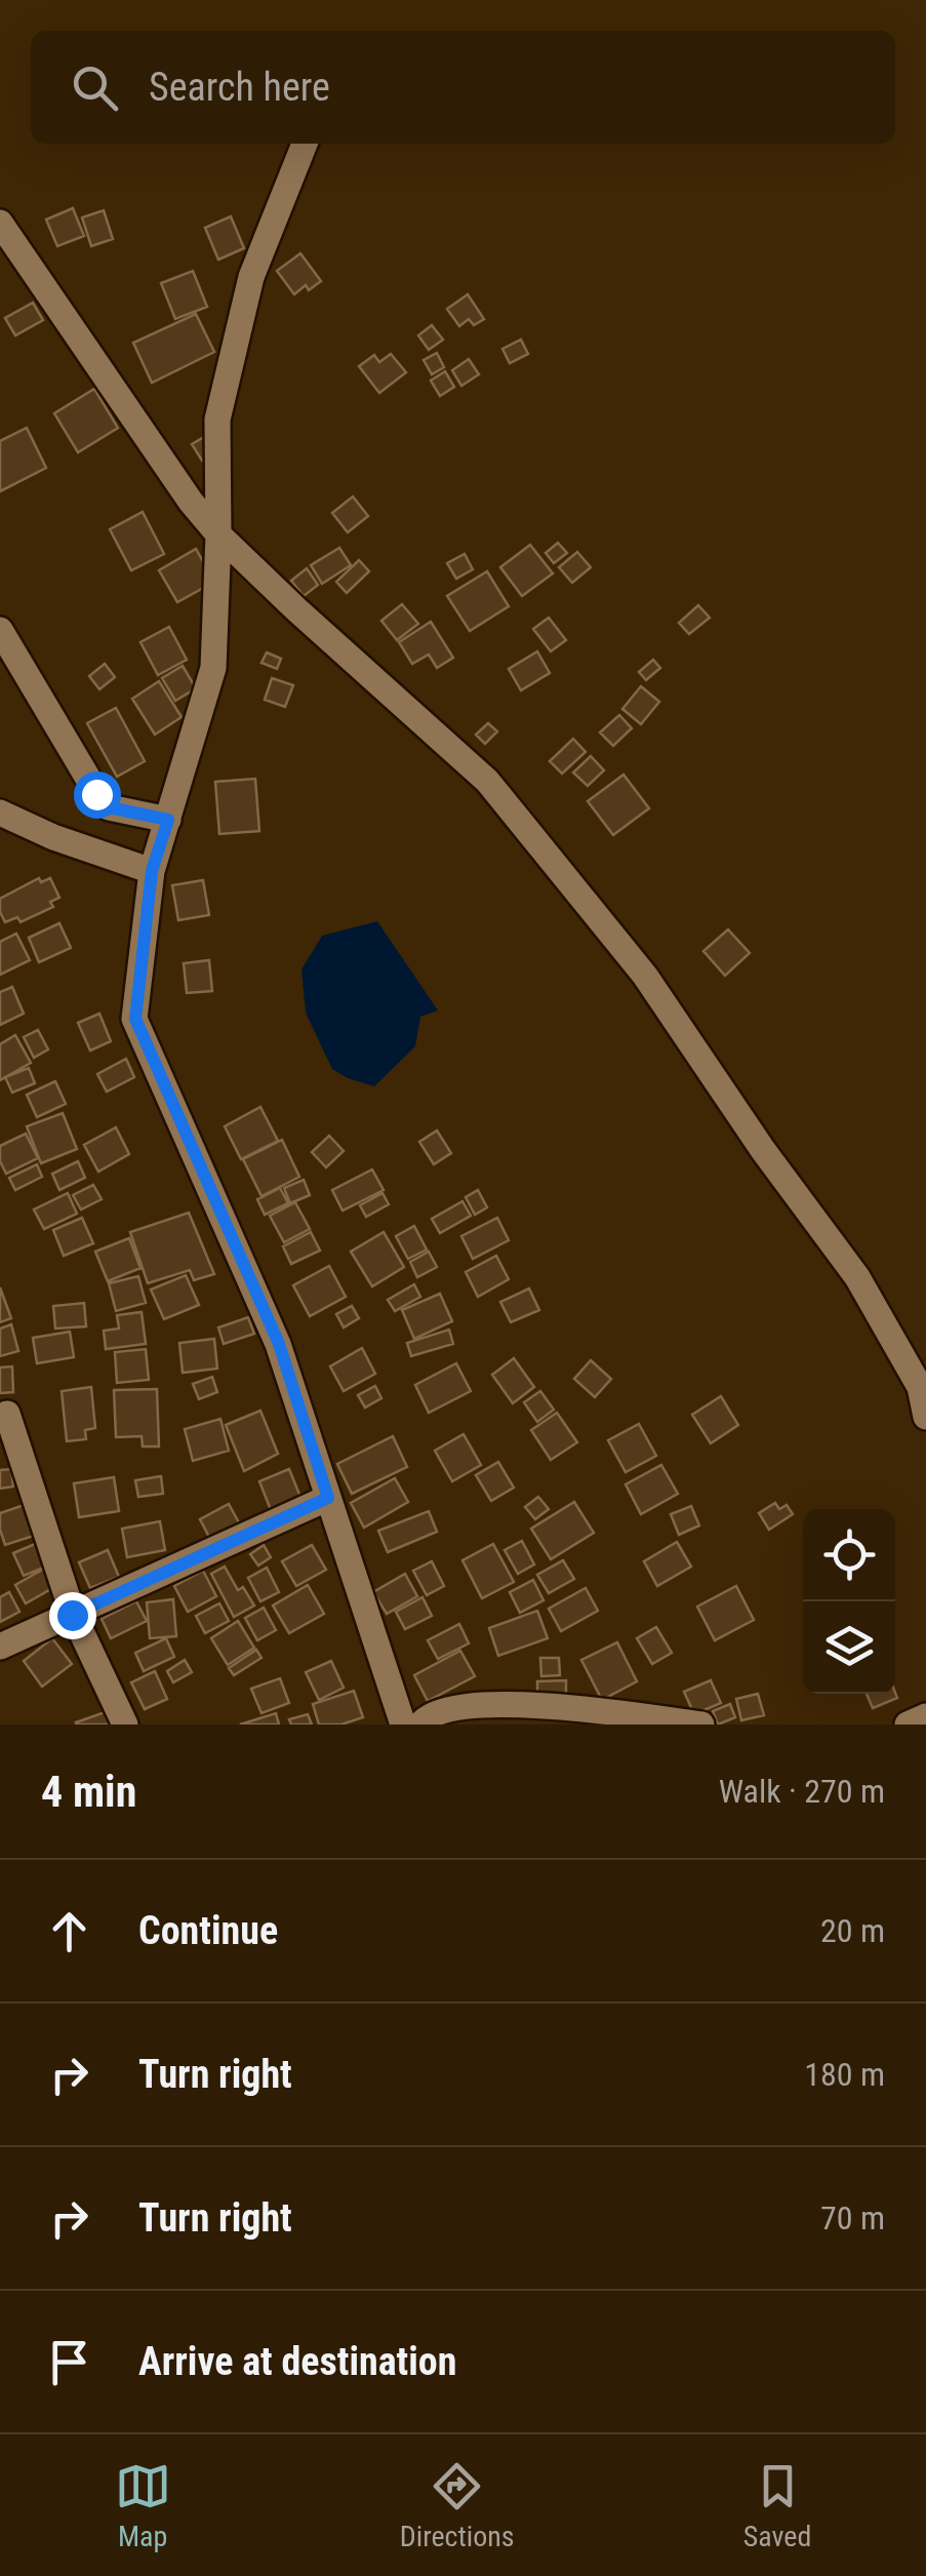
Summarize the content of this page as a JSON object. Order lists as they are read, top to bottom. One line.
{"page":{"search":"Search here","heading":["4 min","Walk · 270 m"],"list":[["Continue","20 m"],["Turn right","180 m"],["Turn right","70 m"],"Arrive at destination"],"nav":["Map","Directions","Saved"]}}
